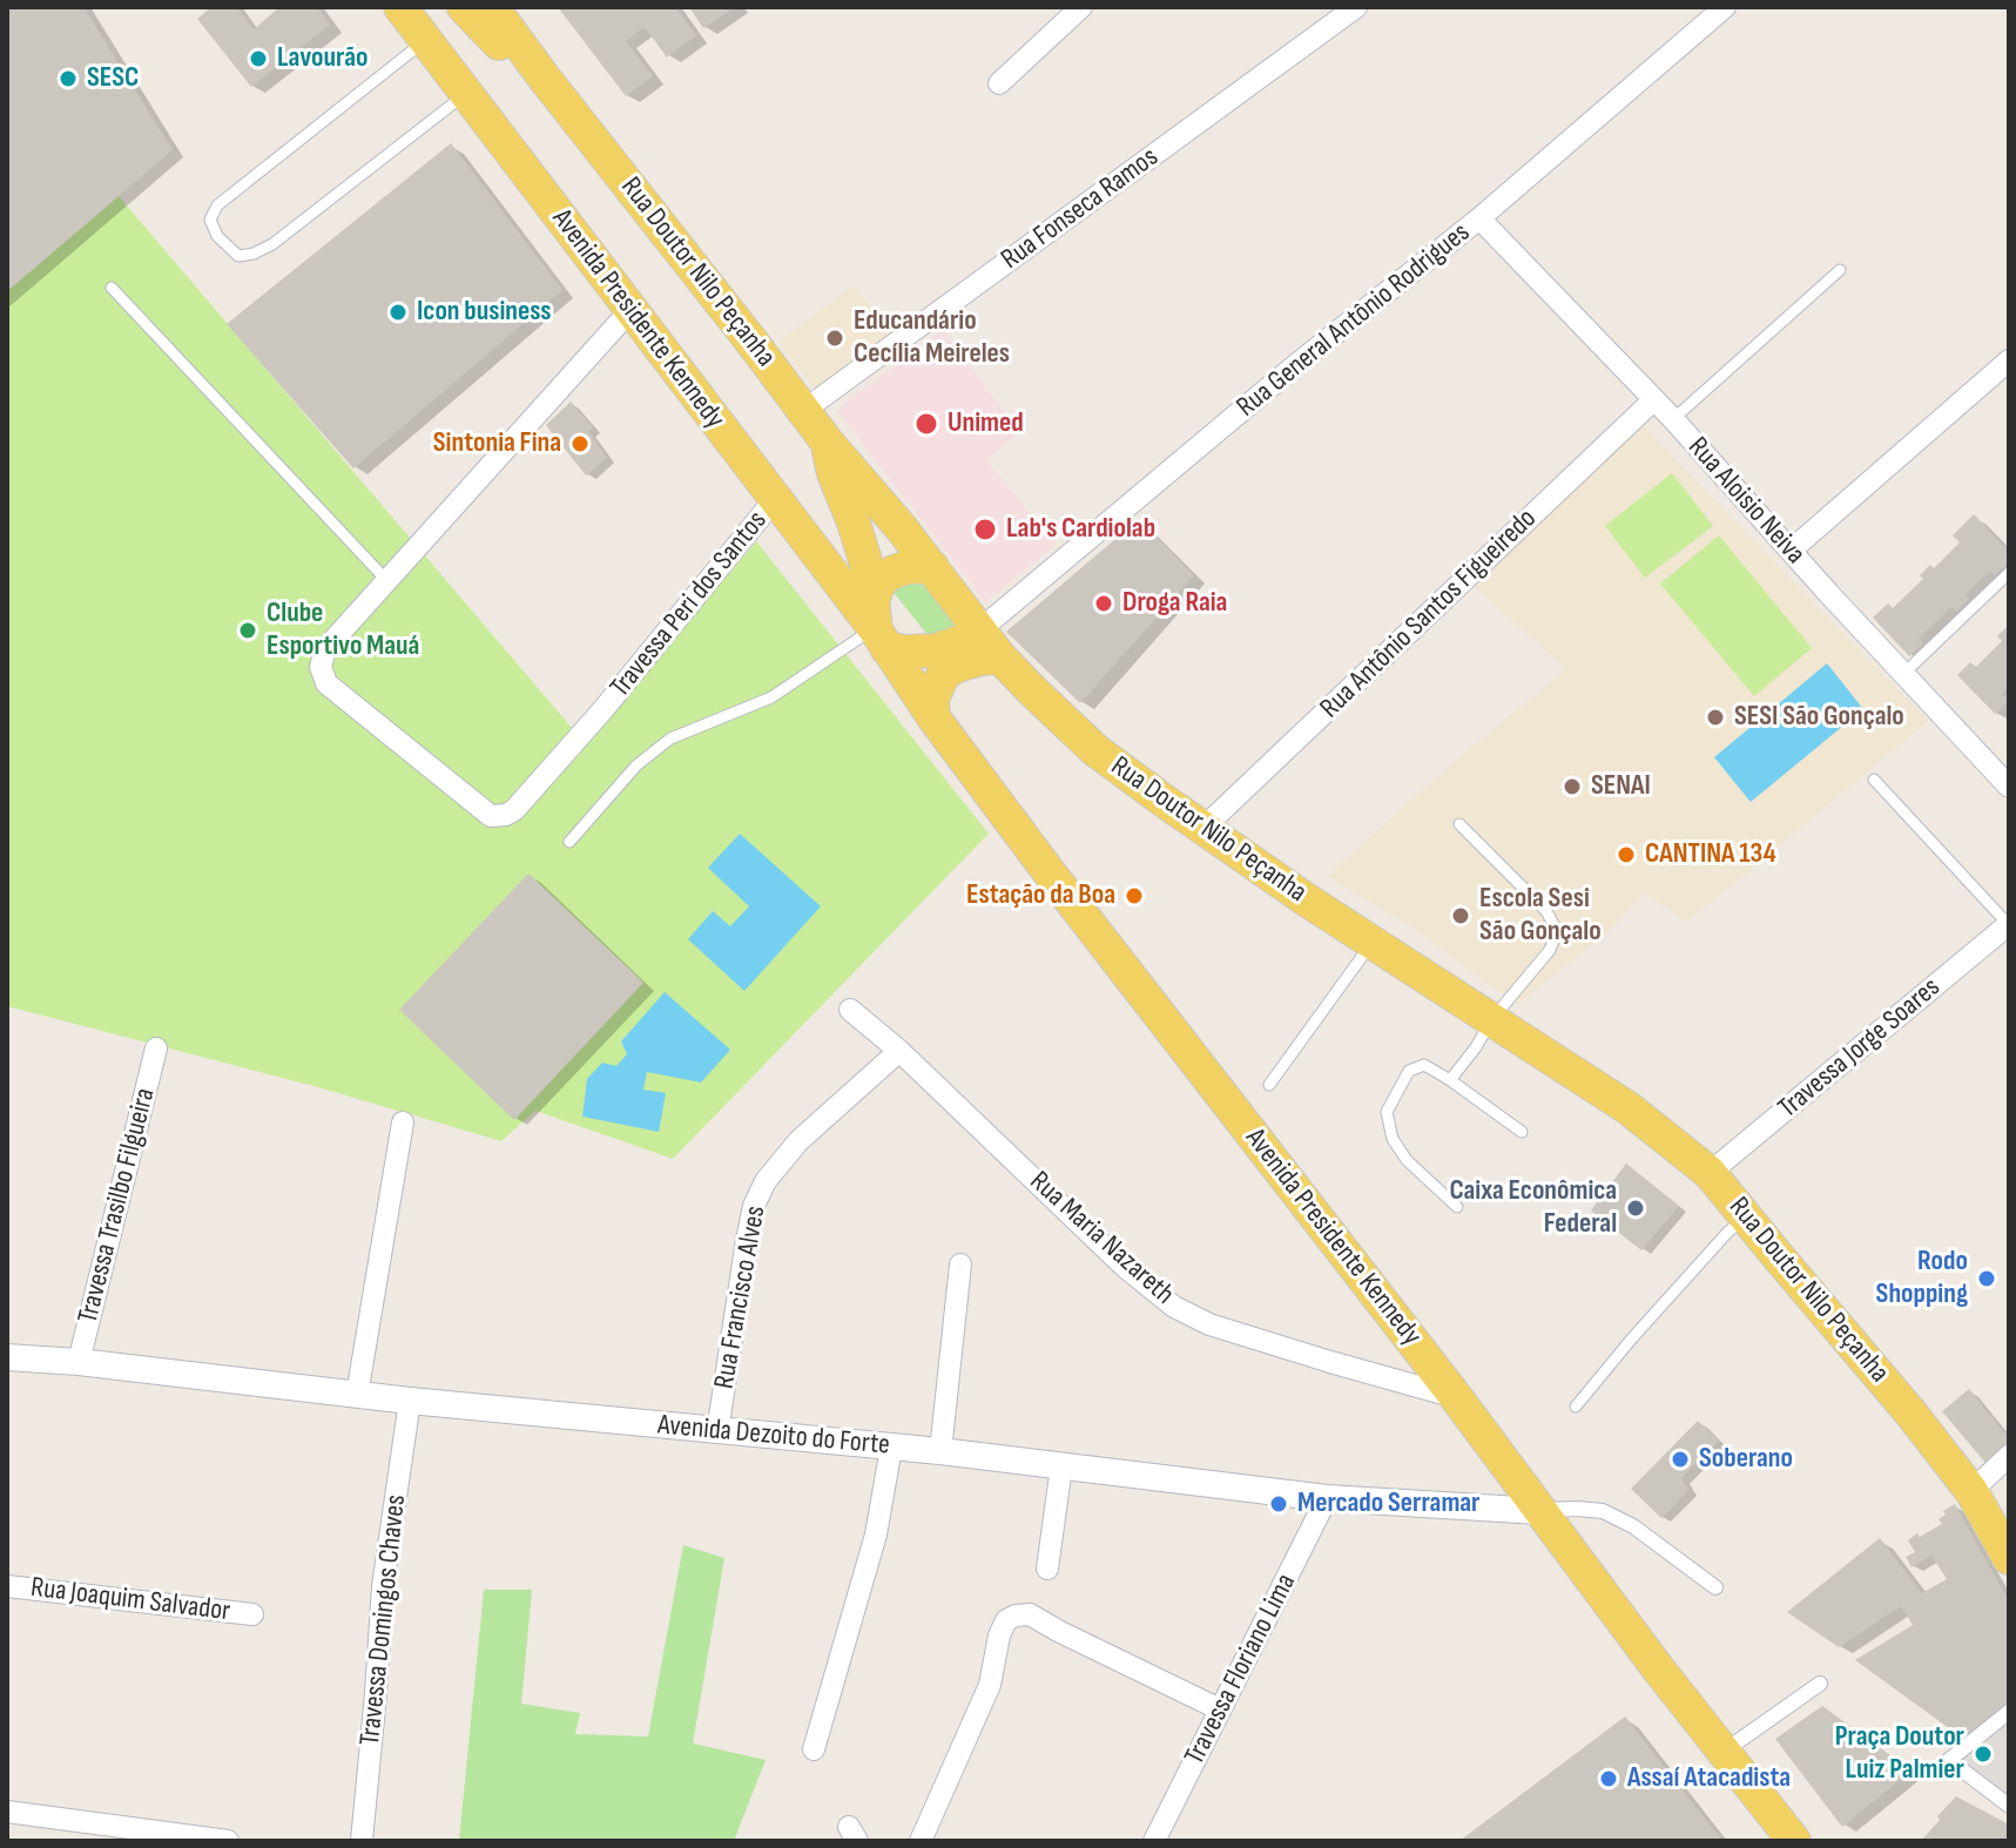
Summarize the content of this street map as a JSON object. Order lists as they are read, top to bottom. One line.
{"streets":{"main road":["Rua Doutor Nilo Peçanha","Avenida Presidente Kennedy"],"street":["Rua Fonseca Ramos","Rua General Antônio Rodrigues","Rua Aloisio Neiva","Travessa Peri dos Santos","Rua Antônio Santos Figueiredo","Travessa Jorge Soares","Travessa Trasilbo Filgueira","Rua Maria Nazareth","Rua Francisco Alves","Avenida Dezoito do Forte","Rua Joaquim Salvador","Travessa Domingos Chaves","Travessa Floriano Lima"]},"crossings":[["Rua Fonseca Ramos","Rua Doutor Nilo Peçanha"],["Rua Doutor Nilo Peçanha","Avenida Presidente Kennedy"],["Rua Doutor Nilo Peçanha","Rua General Antônio Rodrigues"],["Rua Doutor Nilo Peçanha","Rua Antônio Santos Figueiredo"],["Rua Doutor Nilo Peçanha","Travessa Jorge Soares"],["Avenida Presidente Kennedy","Rua General Antônio Rodrigues"],["Avenida Presidente Kennedy","Travessa Peri dos Santos"],["Avenida Presidente Kennedy","Rua Maria Nazareth"],["Avenida Presidente Kennedy","Avenida Dezoito do Forte"],["Rua General Antônio Rodrigues","Rua Aloisio Neiva"],["Rua Aloisio Neiva","Rua Antônio Santos Figueiredo"],["Travessa Trasilbo Filgueira","Avenida Dezoito do Forte"],["Rua Maria Nazareth","Rua Francisco Alves"],["Rua Francisco Alves","Avenida Dezoito do Forte"],["Avenida Dezoito do Forte","Travessa Domingos Chaves"],["Avenida Dezoito do Forte","Travessa Floriano Lima"]],"places":["Lavourão","SESC","Icon business","Educandário Cecília Meireles","Unimed","Sintonia Fina","Lab's Cardiolab","Droga Raia","Clube Esportivo Mauá","SESI São Gonçalo","SENAI","CANTINA 134","Estação da Boa","Escola Sesi São Gonçalo","Caixa Econômica Federal","Rodo Shopping","Soberano","Mercado Serramar","Praça Doutor Luiz Palmier","Assaí Atacadista"]}
